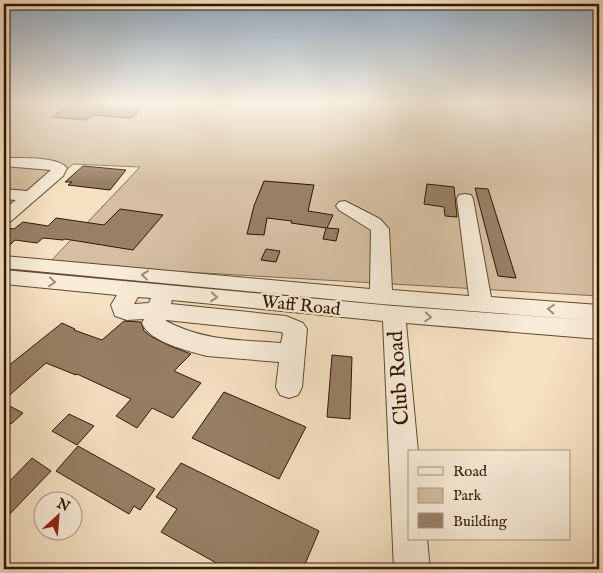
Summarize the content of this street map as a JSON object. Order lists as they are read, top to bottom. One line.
{"streets":{"street":["Waff Road","Club Road"]},"crossings":[["Waff Road","Club Road"]],"legend":["Road","Park","Building"],"north":"top right"}
